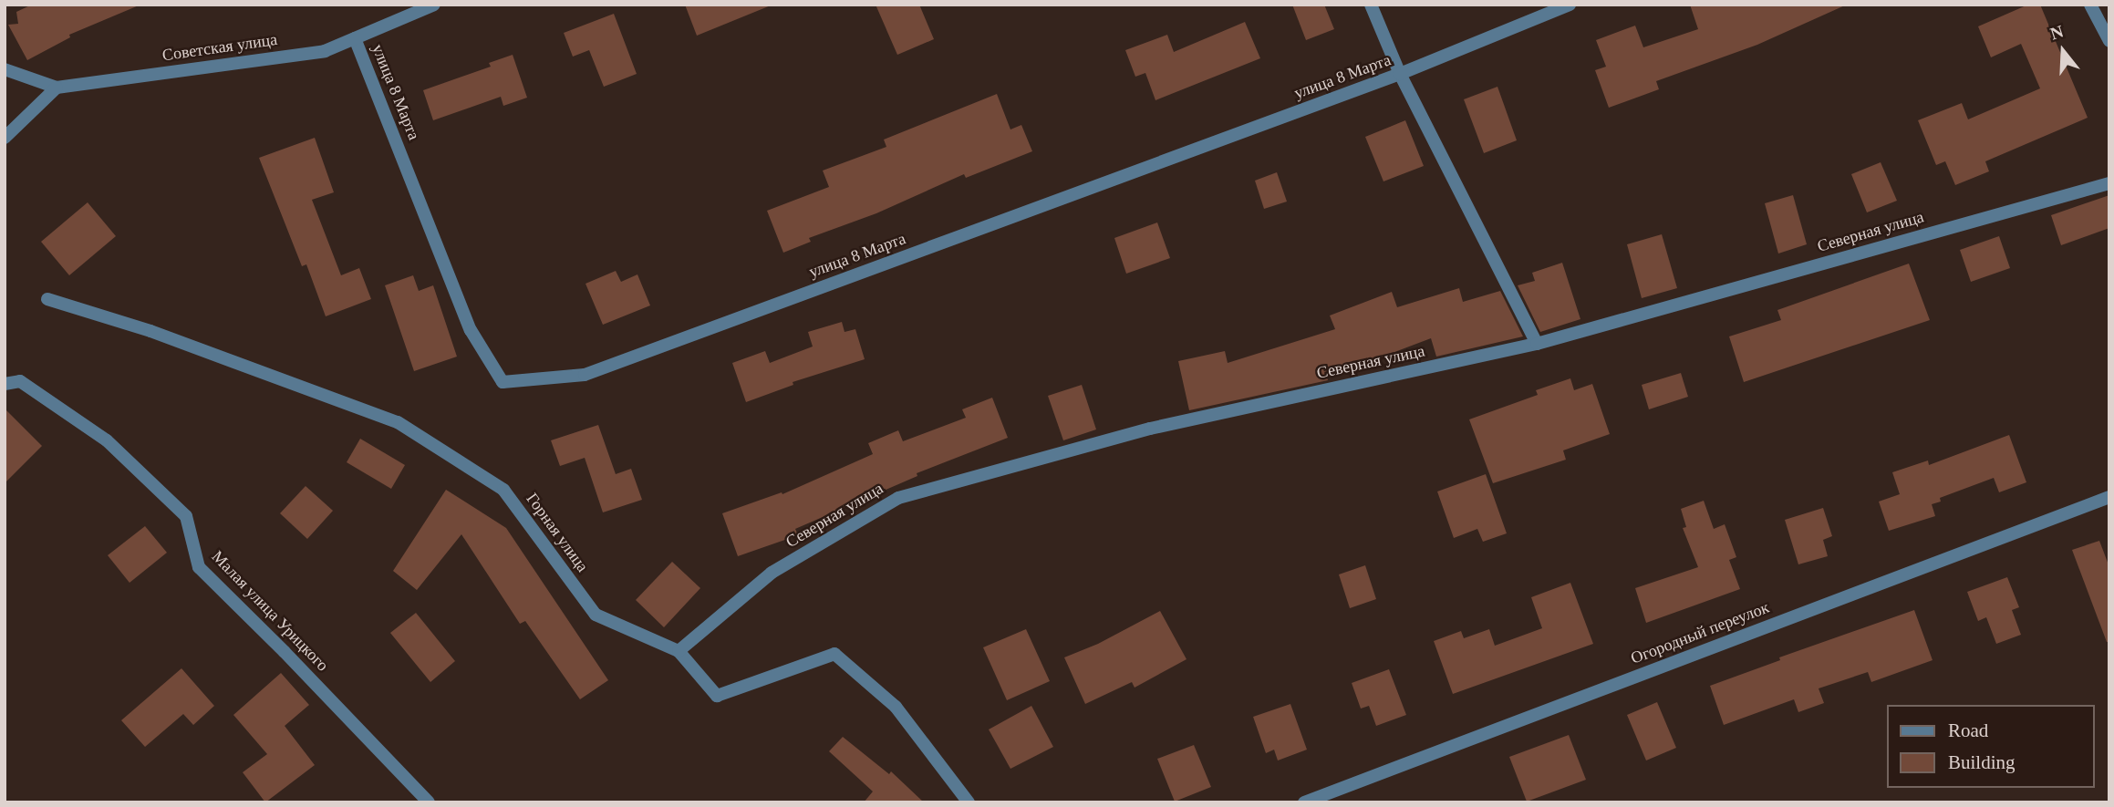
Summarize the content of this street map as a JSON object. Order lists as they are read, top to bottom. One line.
{"streets":{"street":["Советская улица","улица 8 Марта","Северная улица","Горная улица","Малая улица Урицкого","Огородный переулок"]},"crossings":[["Советская улица","улица 8 Марта"],["Северная улица","Горная улица"]],"legend":["Road","Building"],"north":"top"}
